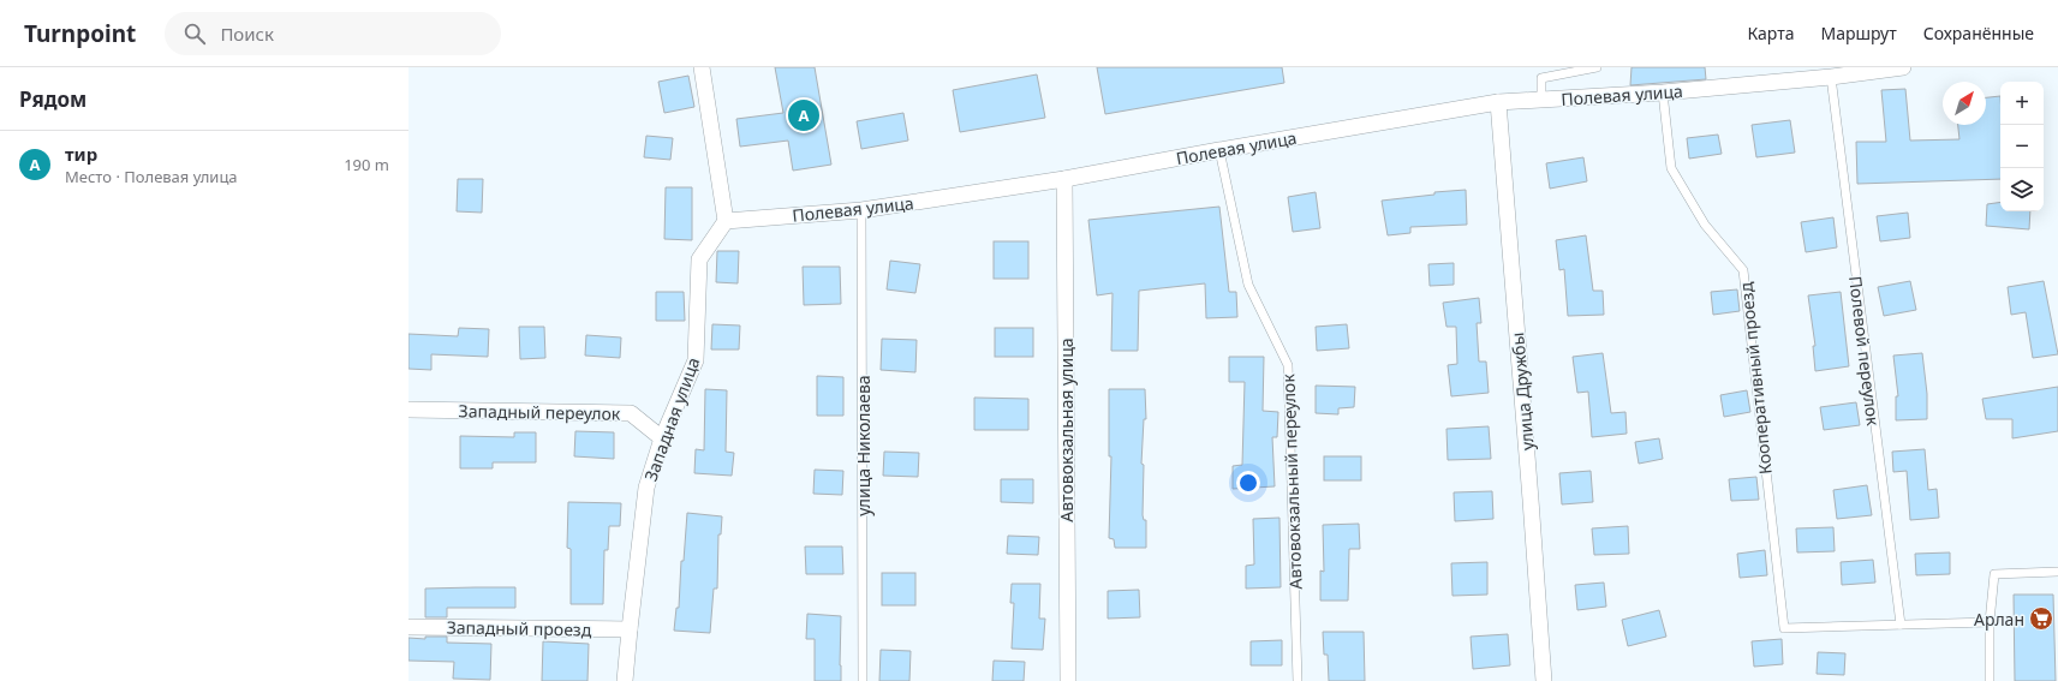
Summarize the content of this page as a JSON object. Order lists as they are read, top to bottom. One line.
{"streets":{"street":["Полевая улица","улица Дружбы","Западный переулок","Западная улица","Автовокзальная улица","Западный проезд"],"lane":["Полевой переулок","Кооперативный проезд","улица Николаева","Автовокзальный переулок"]},"crossings":[["Полевая улица","Полевой переулок"],["Полевая улица","Кооперативный проезд"],["Полевая улица","улица Дружбы"],["Полевая улица","Западная улица"],["Полевая улица","Автовокзальная улица"],["Полевая улица","улица Николаева"],["Полевая улица","Автовокзальный переулок"],["Полевой переулок","Кооперативный проезд"],["Западный переулок","Западная улица"],["Западная улица","Западный проезд"]],"places":{"supermarket":["Арлан"]},"north":"top right","page":{"header":"Turnpoint","search":"Поиск","nav":["Карта","Маршрут","Сохранённые"],"heading":"Рядом","map_buttons":["+","−"],"pins":"A","list":[{"mark":"A","name":"тир","note":"Место · Полевая улица","value":"190 m"}]}}
